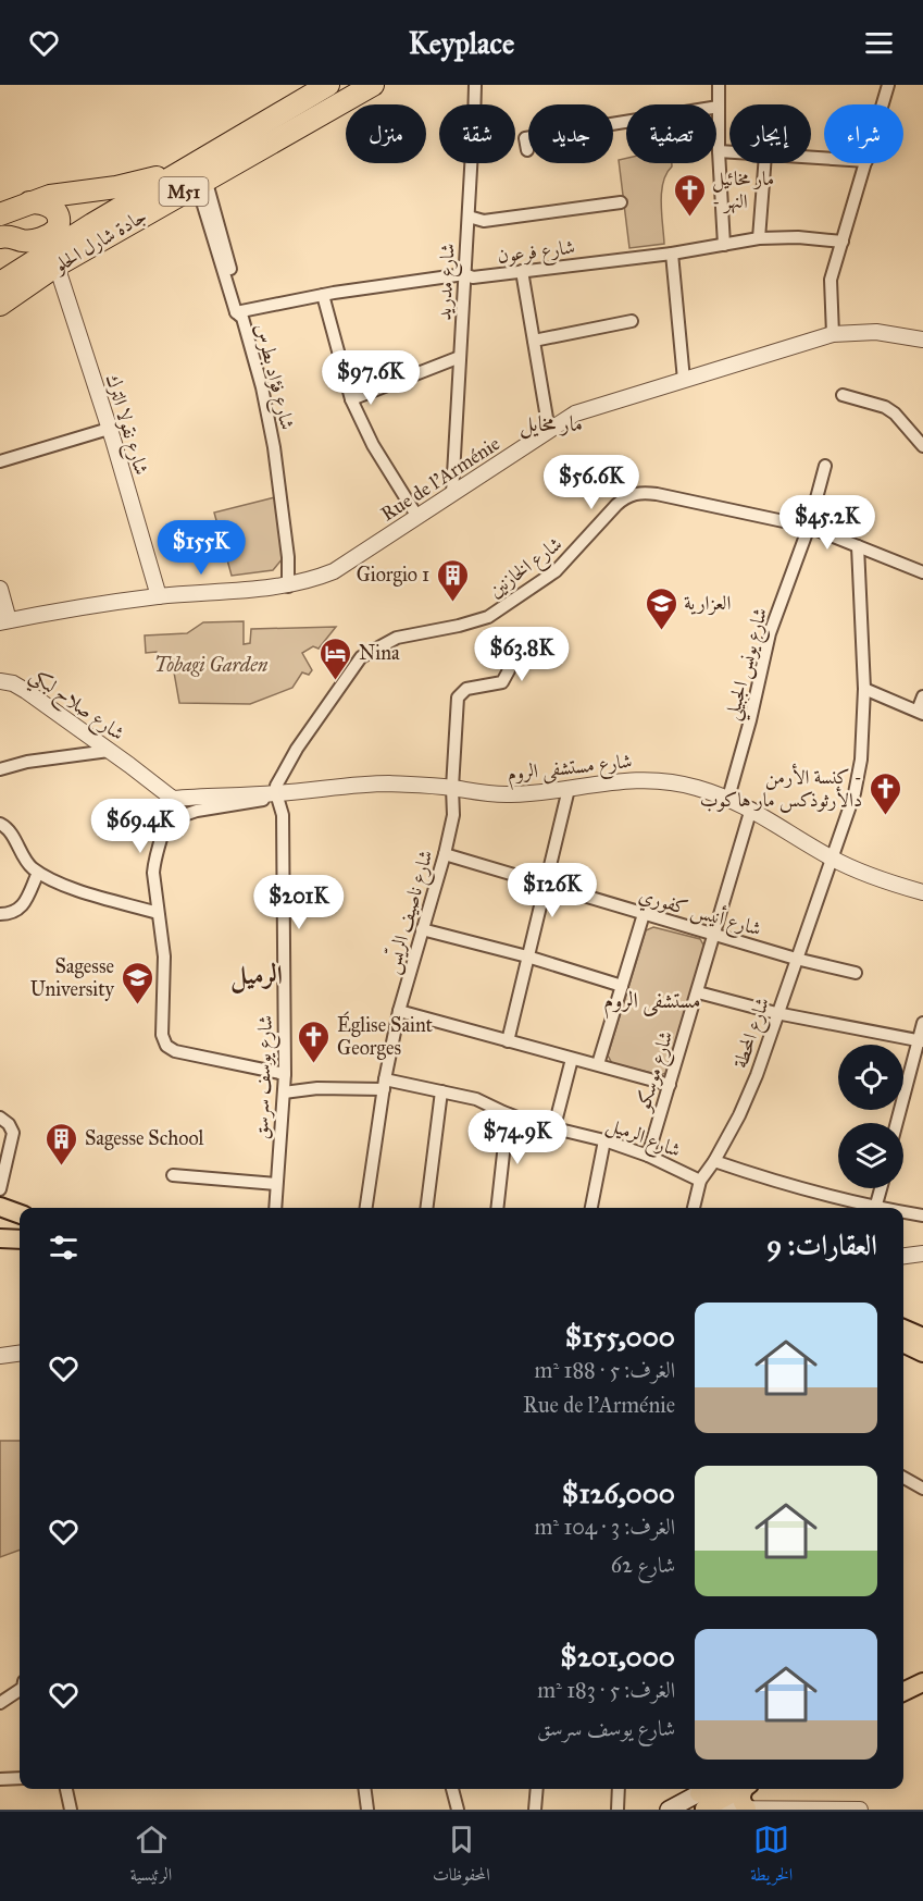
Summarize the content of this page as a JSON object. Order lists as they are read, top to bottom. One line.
{"streets":{"highway":["M51","جادة شارل الحلو"],"street":["شارع فرعون","شارع مدريد","شارع فؤاد بطرس","شارع نقولا الترك","Rue de l'Arménie","شارع الخازنين","شارع يونس الجبيلي","شارع صلاح لبكي","شارع مستشفى الروم","شارع ناصيف الريّس","شارع أنيس كفوري","شارع المحطة","شارع موسكو","شارع يوسف سرسق","شارع الرميل"]},"crossings":[["جادة شارل الحلو","شارع فؤاد بطرس"],["جادة شارل الحلو","شارع نقولا الترك"],["شارع فرعون","شارع مدريد"],["شارع فرعون","شارع فؤاد بطرس"],["شارع مدريد","Rue de l'Arménie"],["شارع فؤاد بطرس","Rue de l'Arménie"],["شارع نقولا الترك","Rue de l'Arménie"],["شارع الخازنين","شارع يونس الجبيلي"],["شارع الخازنين","شارع مستشفى الروم"],["شارع الخازنين","شارع يوسف سرسق"],["شارع يونس الجبيلي","شارع مستشفى الروم"],["شارع صلاح لبكي","شارع مستشفى الروم"],["شارع مستشفى الروم","شارع ناصيف الريّس"],["شارع مستشفى الروم","شارع المحطة"],["شارع مستشفى الروم","شارع موسكو"],["شارع مستشفى الروم","شارع يوسف سرسق"],["شارع ناصيف الريّس","شارع أنيس كفوري"],["شارع ناصيف الريّس","شارع الرميل"],["شارع أنيس كفوري","شارع المحطة"],["شارع أنيس كفوري","شارع موسكو"],["شارع المحطة","شارع الرميل"],["شارع موسكو","شارع الرميل"],["شارع يوسف سرسق","شارع الرميل"]],"districts":["مار مخايل","الرميل","مستشفى الروم"],"parks":["Tobagi Garden"],"places":{"church":["مار مخائيل - النهر","كنسة الأرمن - دالأرثوذكس مار هاكوب","Église Saint Georges"],"building":["Giorgio 1","Sagesse School"],"school or university":["العزارية","Sagesse University"],"hotel":["Nina"]},"page":{"header":"Keyplace","chip":["شراء","إيجار","تصفية","جديد","شقة","منزل"],"price":["$97.6K","$56.6K","$45.2K","$155K","$63.8K","$69.4K","$126K","$201K","$74.9K"],"heading":"العقارات: 9","list":[{"name":"$155,000","note":"الغرف: 5 · 188 m² · Rue de l'Arménie"},{"name":"$126,000","note":"الغرف: 3 · 104 m² · شارع 62"},{"name":"$201,000","note":"الغرف: 5 · 183 m² · شارع يوسف سرسق"}],"tabs":["الخريطة","المحفوظات","الرئيسية"]}}
